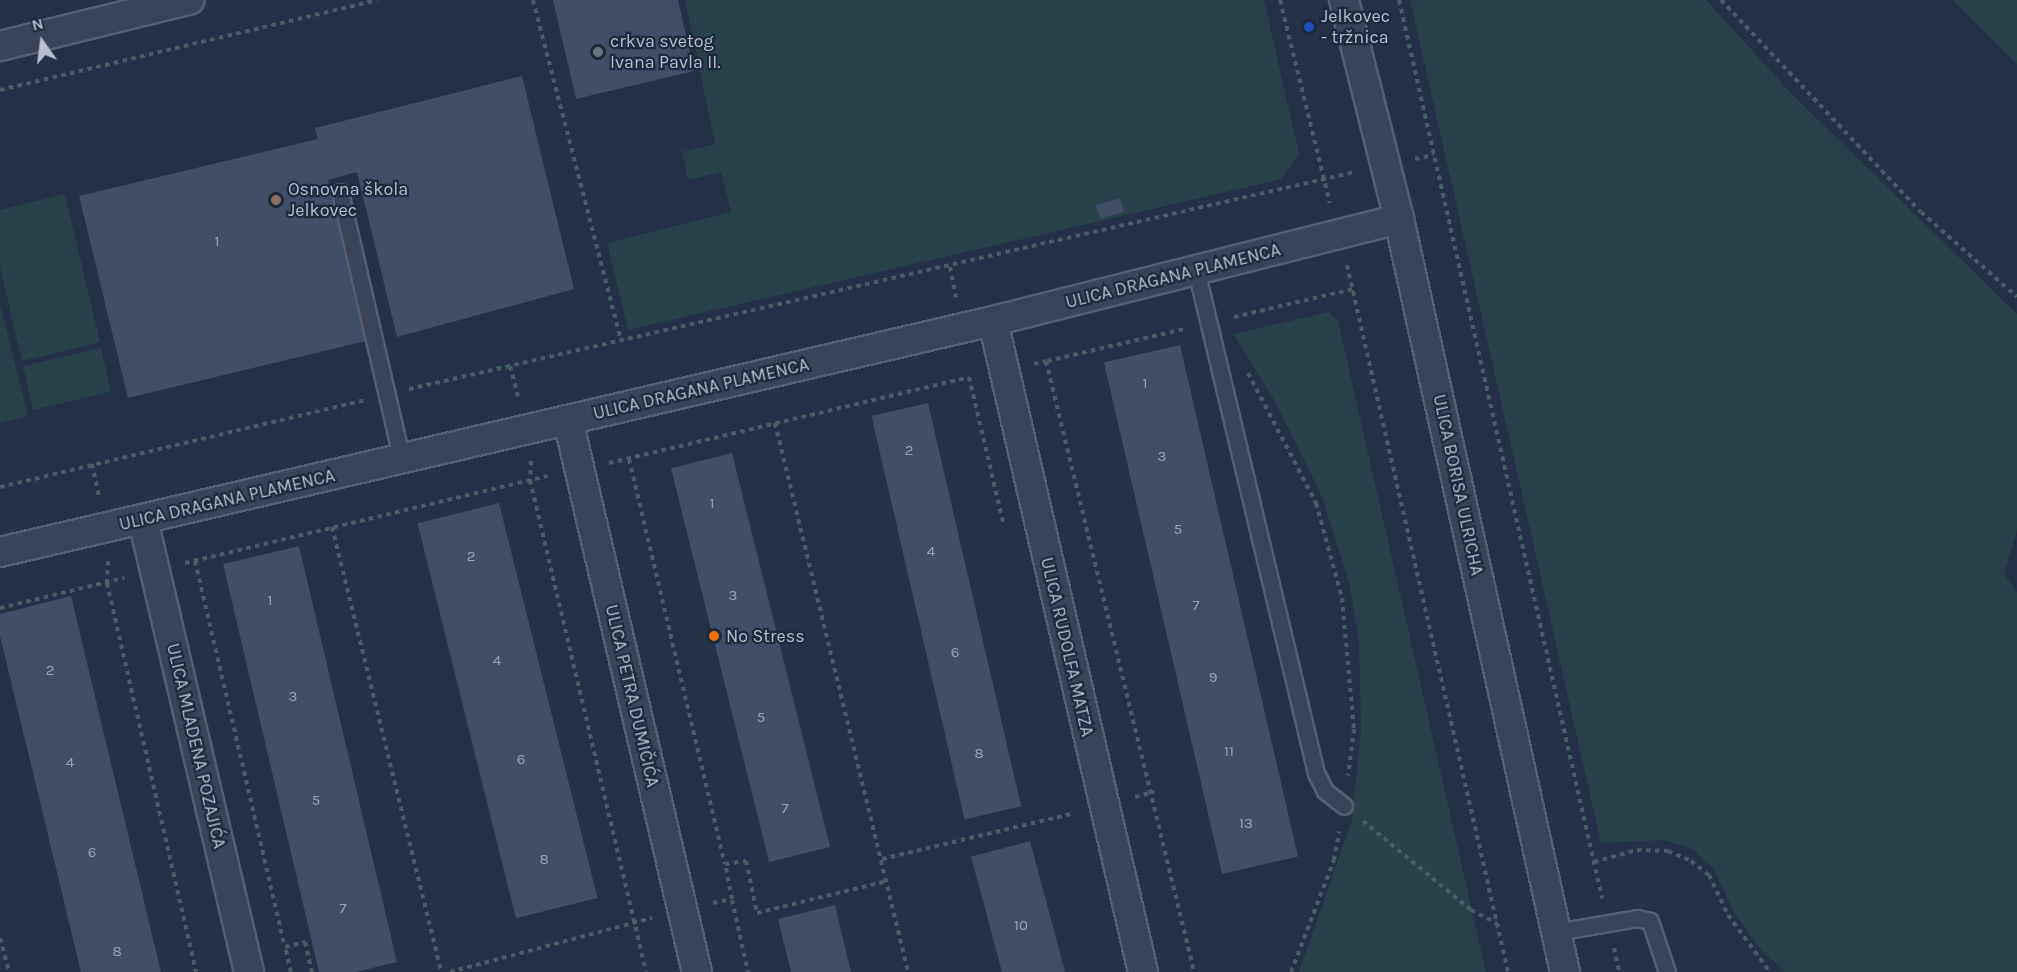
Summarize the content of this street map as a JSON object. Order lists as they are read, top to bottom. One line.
{"streets":{"street":["ULICA DRAGANA PLAMENCA","ULICA BORISA ULRICHA","ULICA RUDOLFA MATZA","ULICA PETRA DUMIČIĆA","ULICA MLADENA POZAJIĆA"]},"crossings":[["ULICA DRAGANA PLAMENCA","ULICA BORISA ULRICHA"],["ULICA DRAGANA PLAMENCA","ULICA RUDOLFA MATZA"],["ULICA DRAGANA PLAMENCA","ULICA PETRA DUMIČIĆA"],["ULICA DRAGANA PLAMENCA","ULICA MLADENA POZAJIĆA"]],"places":["Jelkovec - tržnica","crkva svetog Ivana Pavla II.","Osnovna škola Jelkovec","No Stress"],"house_numbers":["1","1","2","3","1","5","4","2","3","1","7","6","4","2","9","3","5","11","8","6","4","5","7","13","6","8","7","10","8"],"north":"top"}
